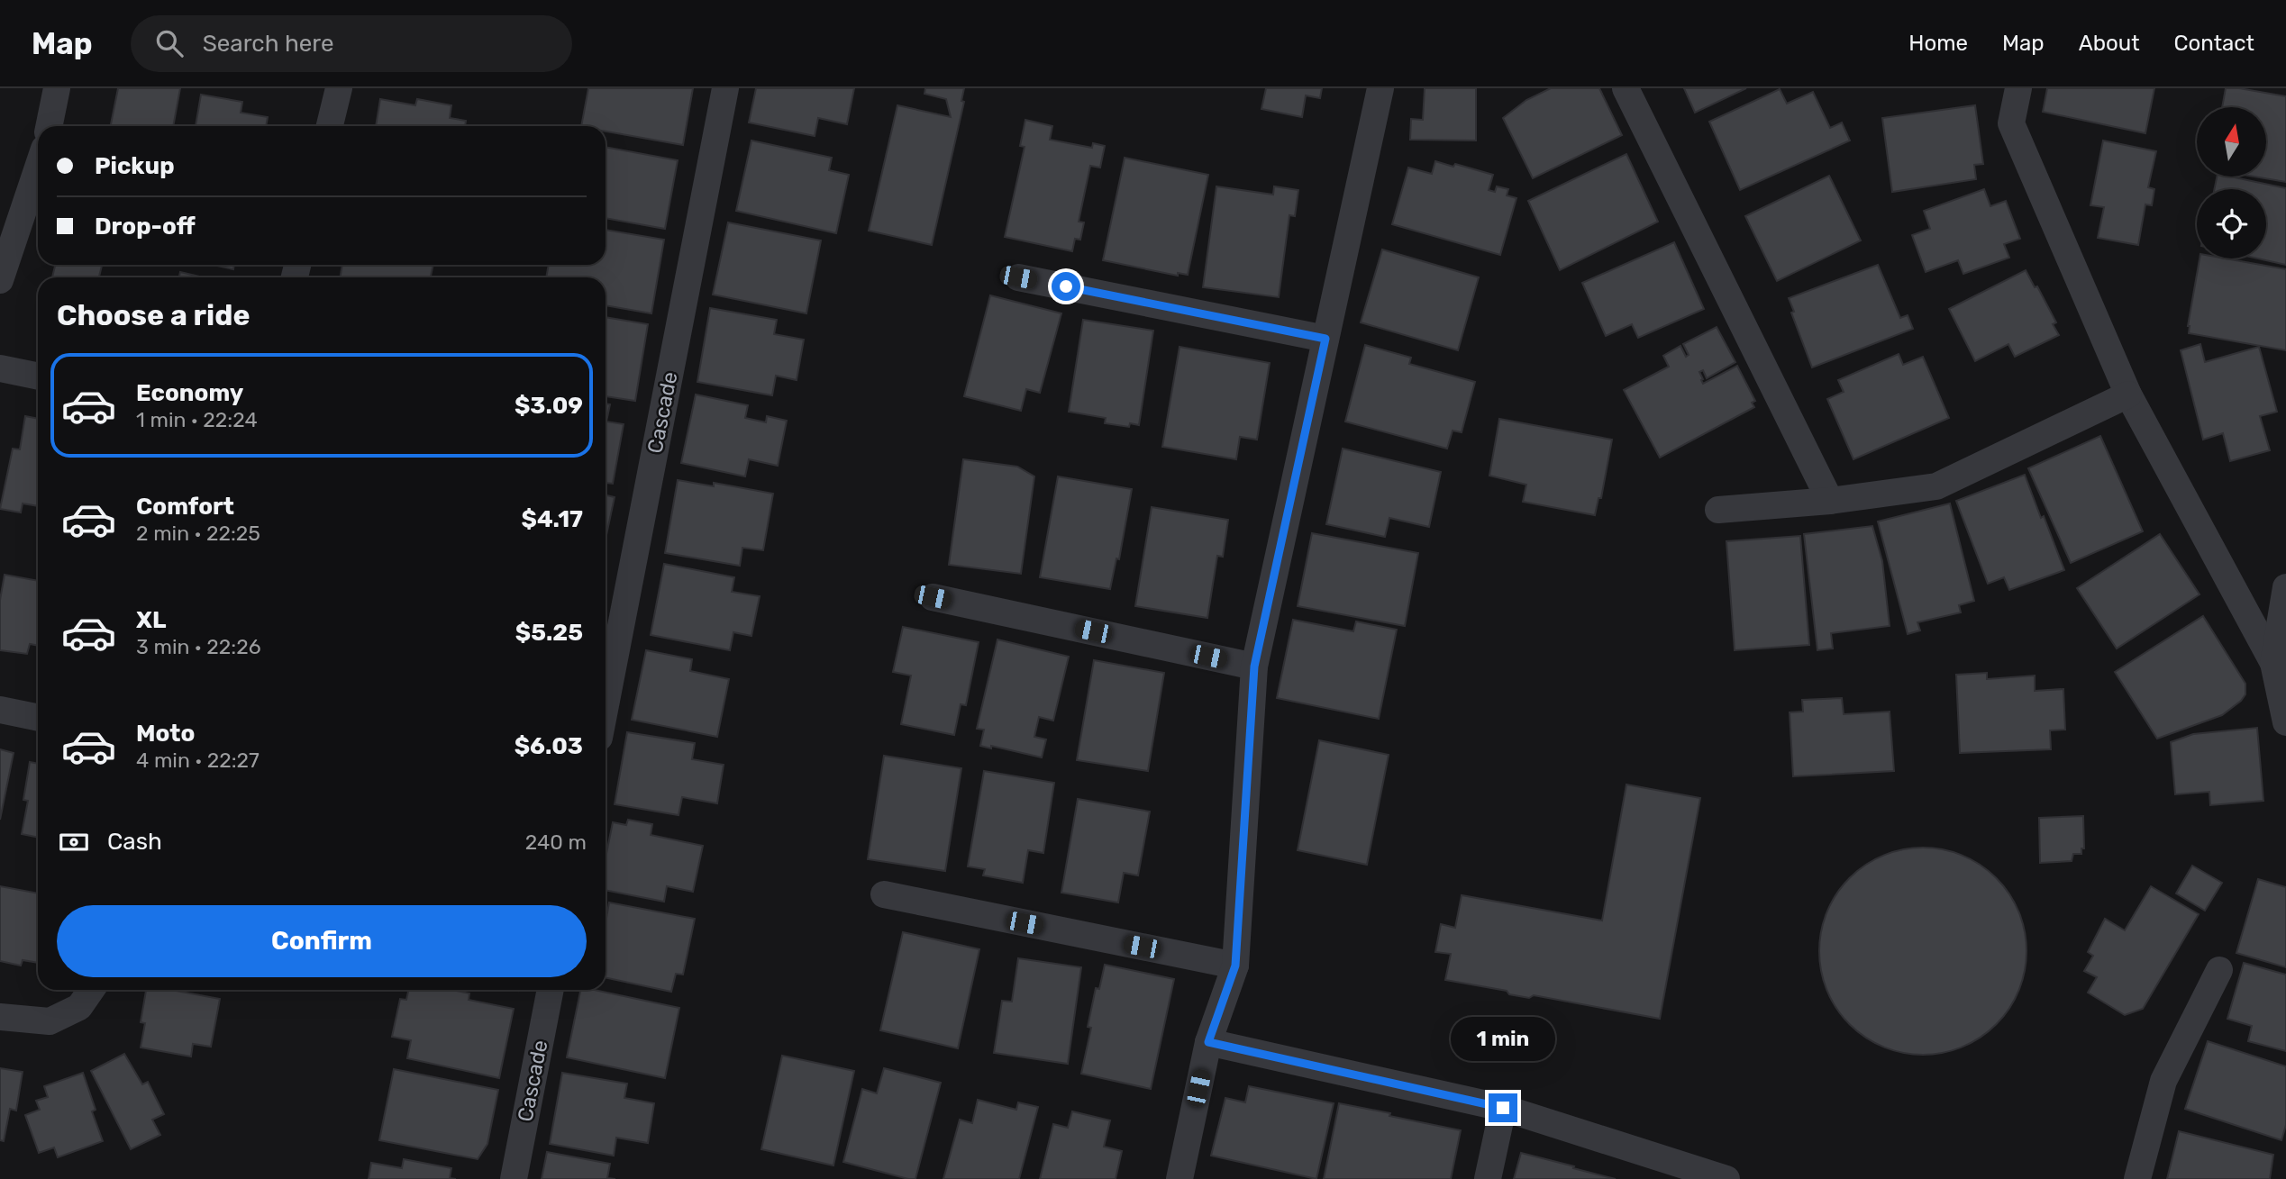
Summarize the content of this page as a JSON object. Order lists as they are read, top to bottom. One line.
{"streets":{"street":["Cascade"]},"north":"top","page":{"header":"Map","search":"Search here","nav":["Home","Map","About","Contact"],"banner":["Pickup","Drop-off"],"heading":"Choose a ride","list":[{"name":"Economy","note":"1 min · 22:24","value":"$3.09"},{"name":"Comfort","note":"2 min · 22:25","value":"$4.17"},{"name":"XL","note":"3 min · 22:26","value":"$5.25"},{"name":"Moto","note":"4 min · 22:27","value":"$6.03"}],"pay":["Cash","240 m"],"buttons":"Confirm","bubble":"1 min"}}
